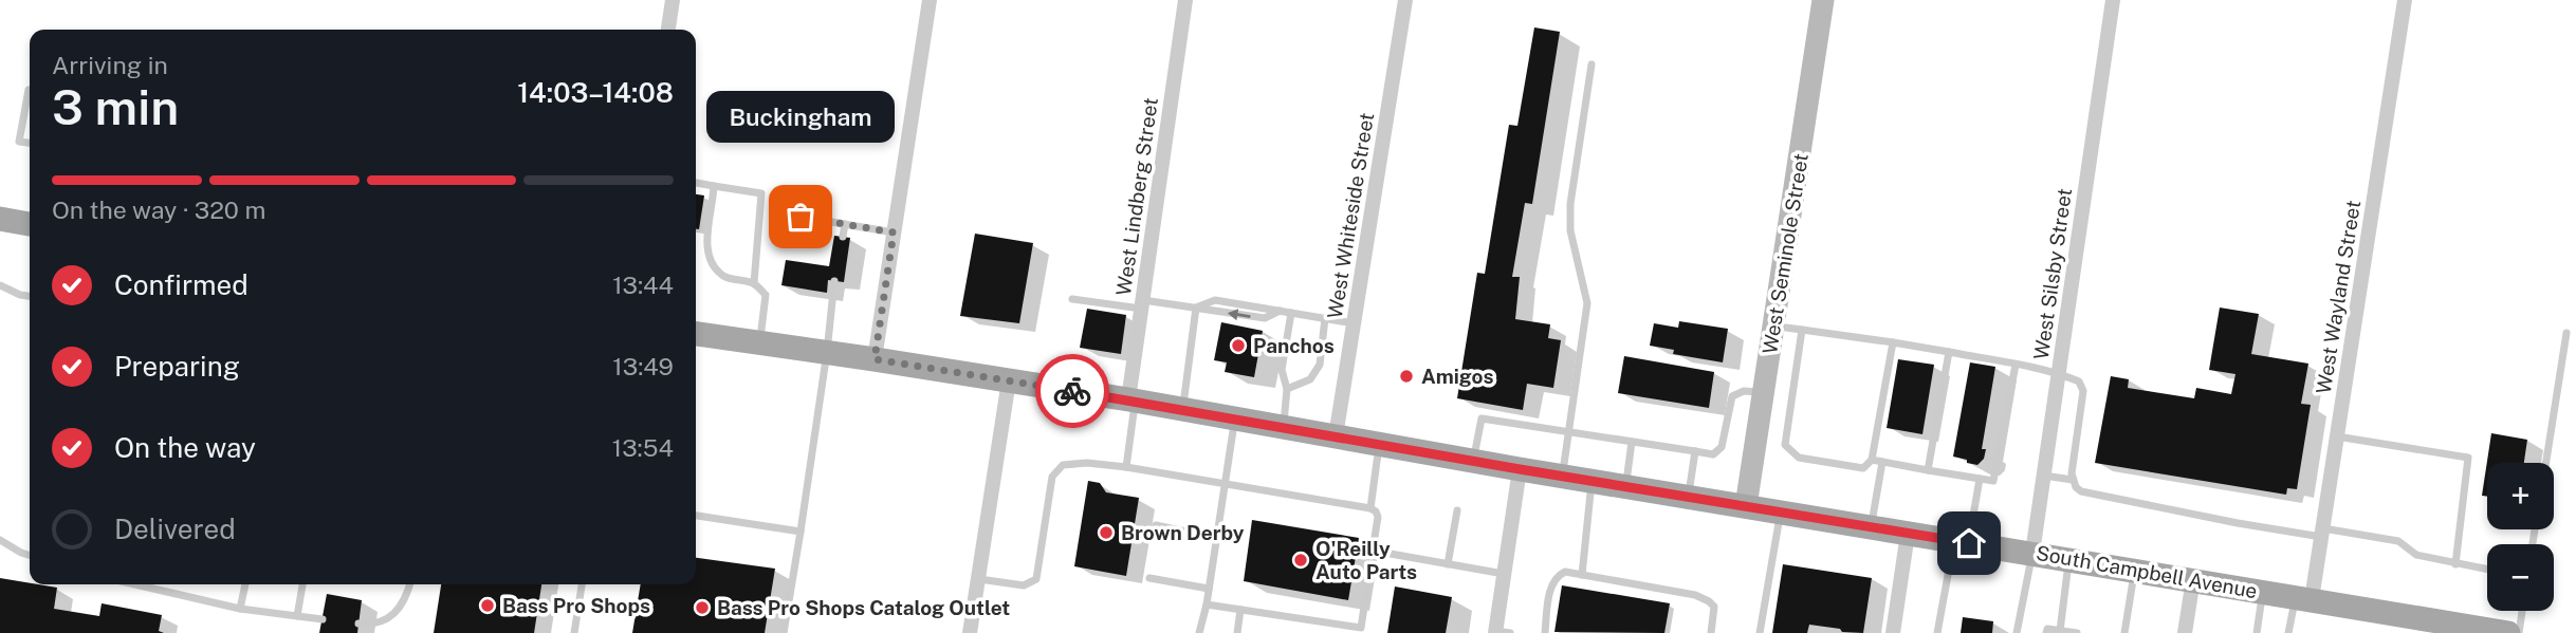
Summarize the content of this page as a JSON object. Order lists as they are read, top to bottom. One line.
{"streets":{"main road":["South Campbell Avenue"],"street":["West Lindberg Street","West Whiteside Street","West Seminole Street","West Silsby Street","West Wayland Street"]},"crossings":[["West Lindberg Street","South Campbell Avenue"],["West Whiteside Street","South Campbell Avenue"],["West Seminole Street","South Campbell Avenue"],["West Silsby Street","South Campbell Avenue"],["West Wayland Street","South Campbell Avenue"]],"places":["Buckingham","Panchos","Amigos","Brown Derby","O'Reilly Auto Parts","Bass Pro Shops","Bass Pro Shops Catalog Outlet"],"page":{"heading":["3 min","Arriving in","14:03–14:08"],"bubble":"Buckingham","bar":"On the way · 320 m","list":[["Confirmed","13:44"],["Preparing","13:49"],["On the way","13:54"],"Delivered"],"map_buttons":["+","−"]}}
